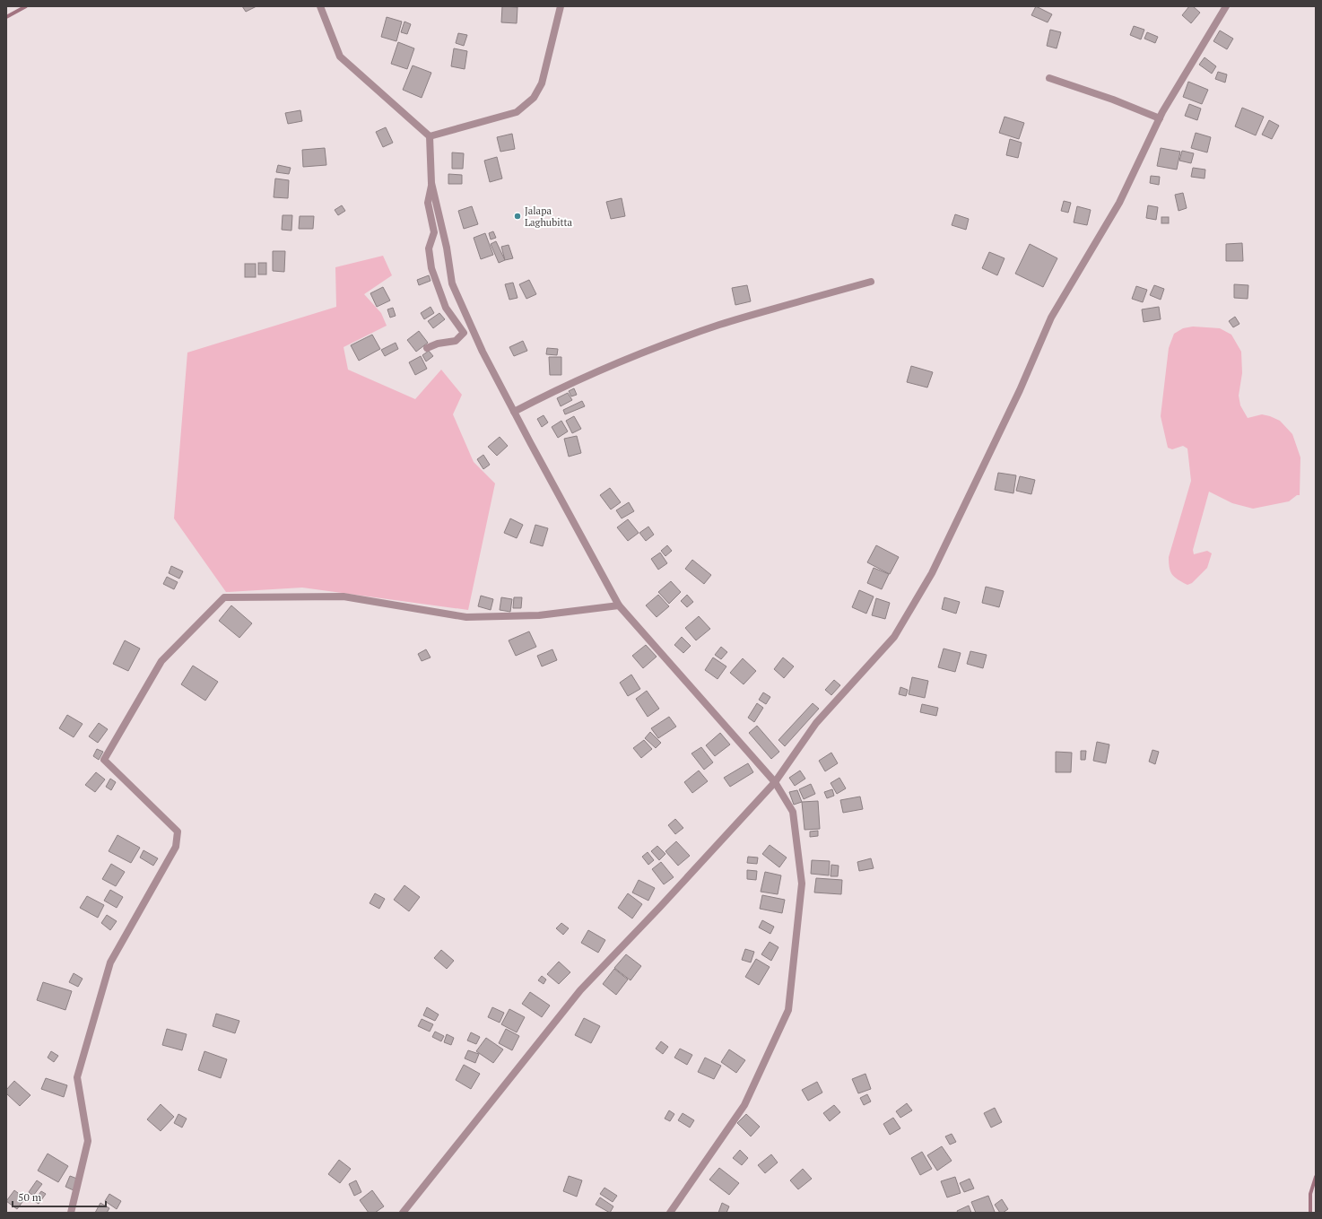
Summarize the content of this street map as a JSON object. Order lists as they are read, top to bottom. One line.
{"places":["Jalapa Laghubitta"],"scale_bar":"50 m"}
